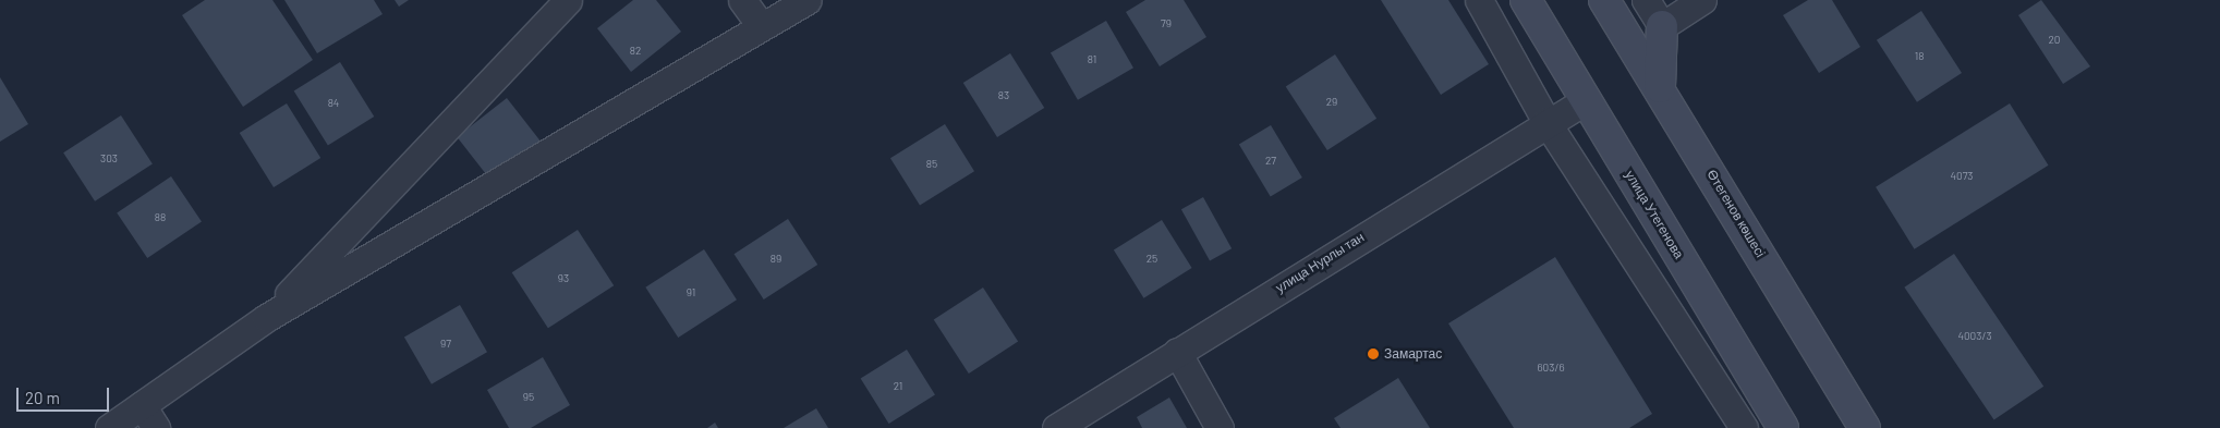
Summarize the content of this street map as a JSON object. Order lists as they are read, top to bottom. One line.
{"streets":{"main road":["Өтегенов көшесі","улица Утегенова"],"street":["улица Нурлы тан"]},"crossings":[["улица Утегенова","улица Нурлы тан"]],"places":["Замартас"],"house_numbers":["79","20","82","18","81","83","29","84","303","27","85","4073","88","89","25","93","91","4003/3","97","603/6","21","95"],"scale_bar":"20 m"}
